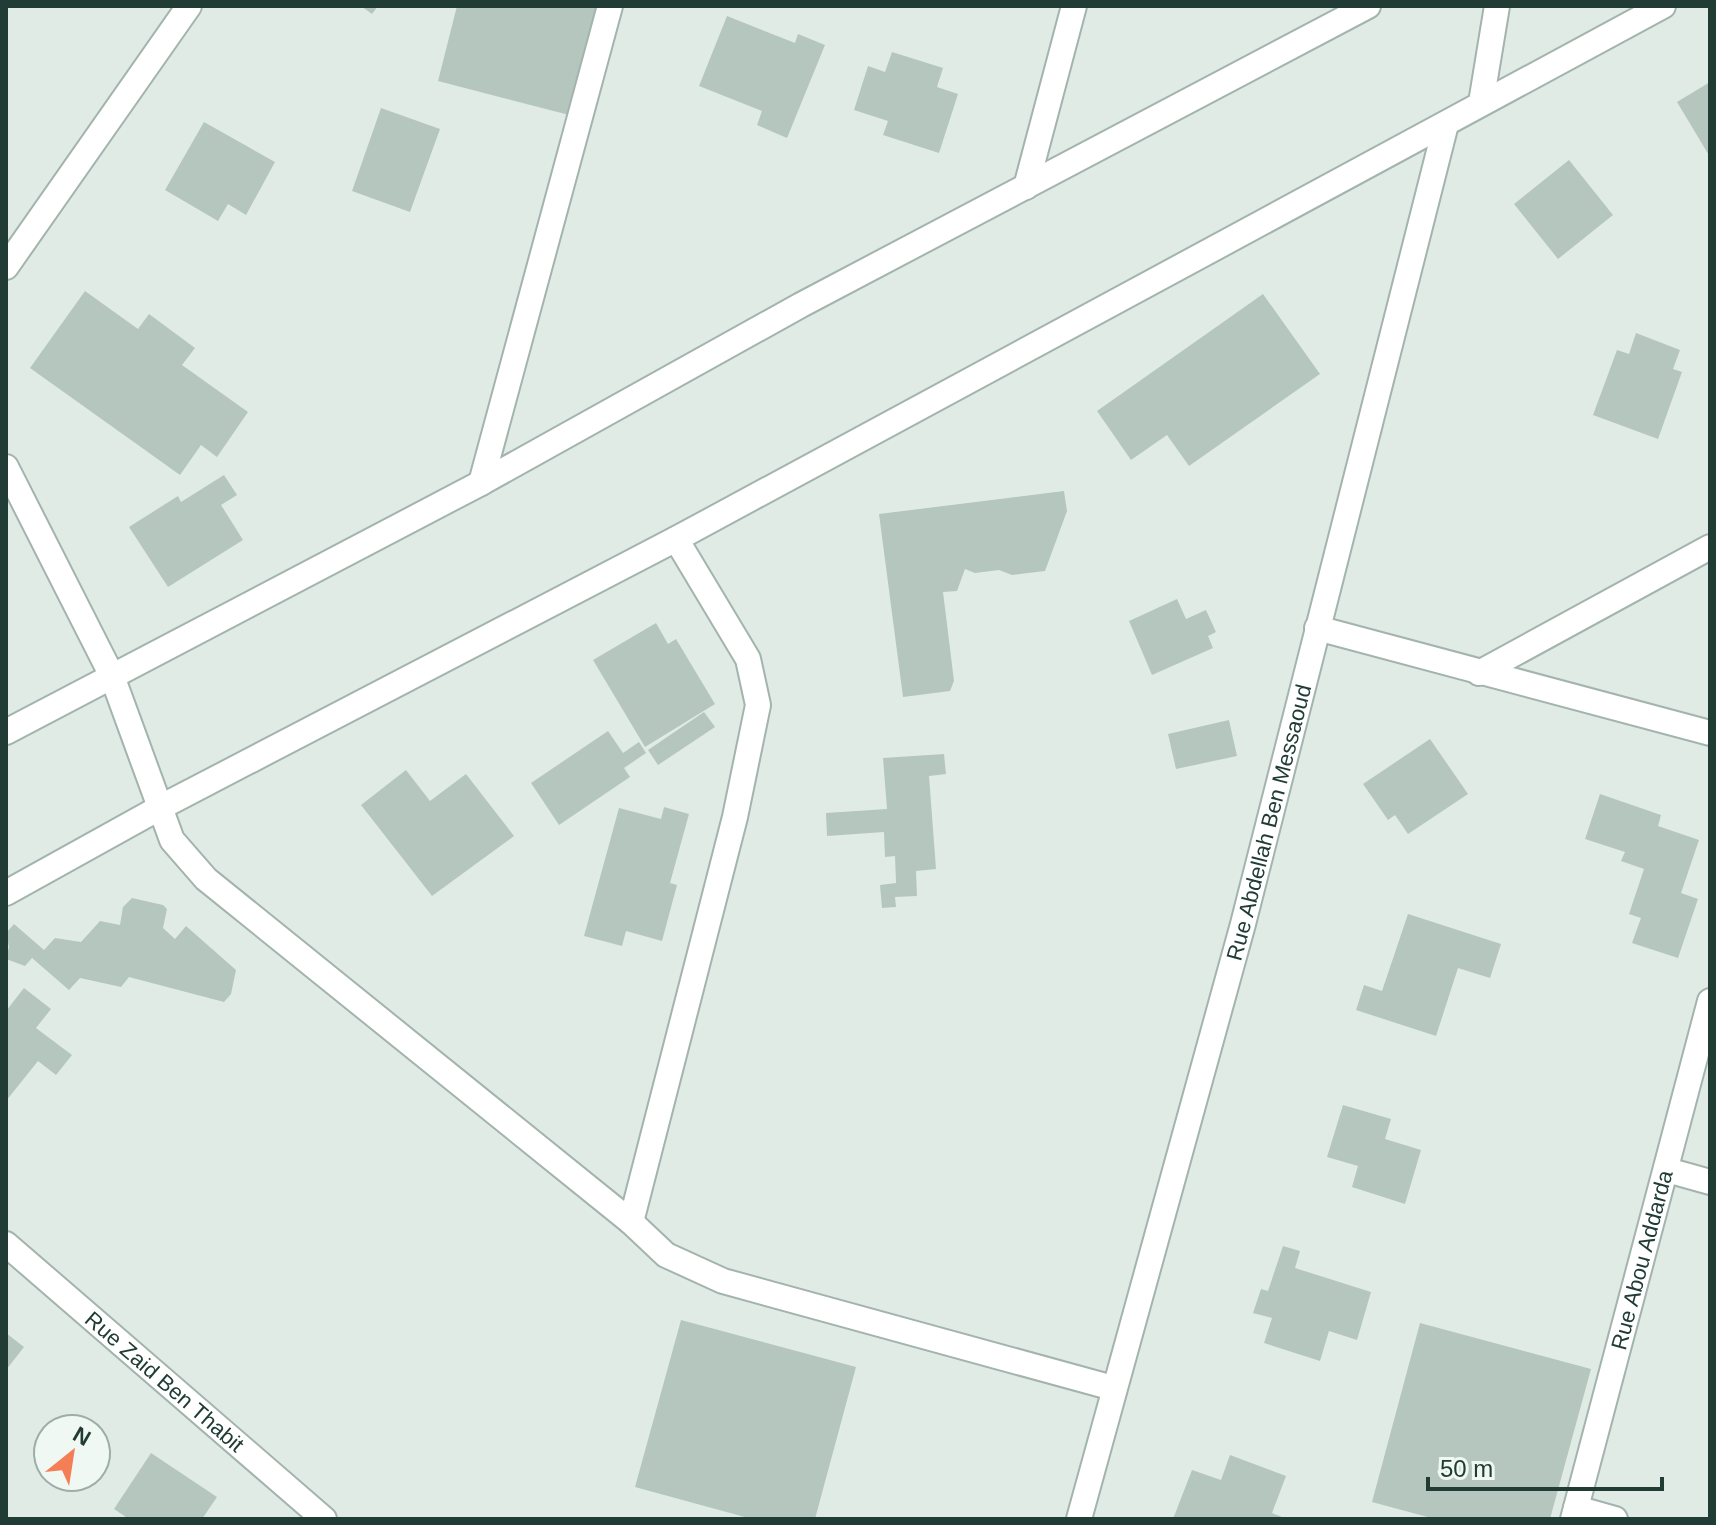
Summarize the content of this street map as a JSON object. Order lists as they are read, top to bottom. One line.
{"streets":{"street":["Rue Abdellah Ben Messaoud","Rue Abou Addarda","Rue Zaid Ben Thabit"]},"scale_bar":"50 m","north":"top right"}
